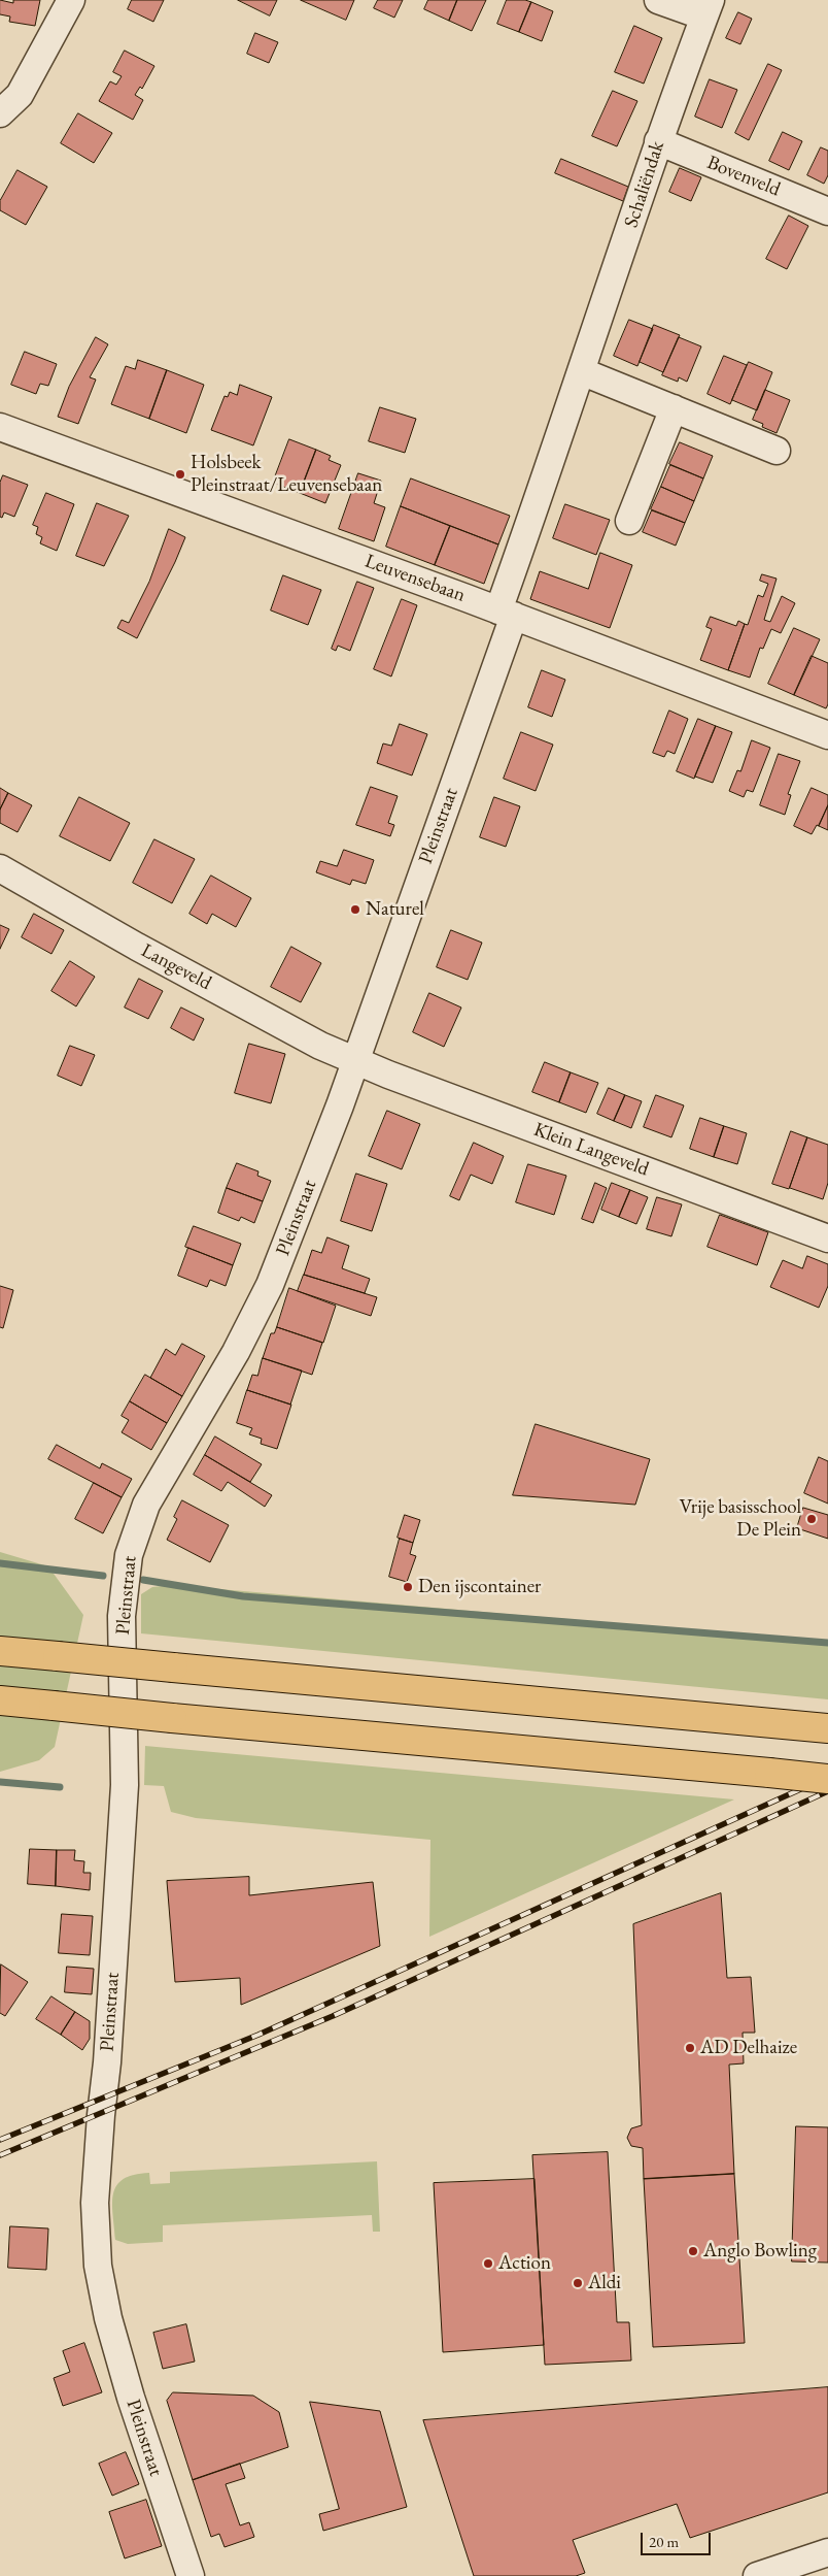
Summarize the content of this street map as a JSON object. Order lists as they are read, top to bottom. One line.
{"streets":{"street":["Bovenveld","Schaliëndak","Leuvensebaan","Pleinstraat","Langeveld","Klein Langeveld"]},"crossings":[["Bovenveld","Schaliëndak"],["Schaliëndak","Leuvensebaan"],["Schaliëndak","Pleinstraat"],["Leuvensebaan","Pleinstraat"],["Pleinstraat","Langeveld"],["Pleinstraat","Klein Langeveld"],["Langeveld","Klein Langeveld"]],"places":["Holsbeek Pleinstraat/Leuvensebaan","Naturel","Vrije basisschool De Plein","Den ijscontainer","AD Delhaize","Anglo Bowling","Action","Aldi"],"scale_bar":"20 m"}
